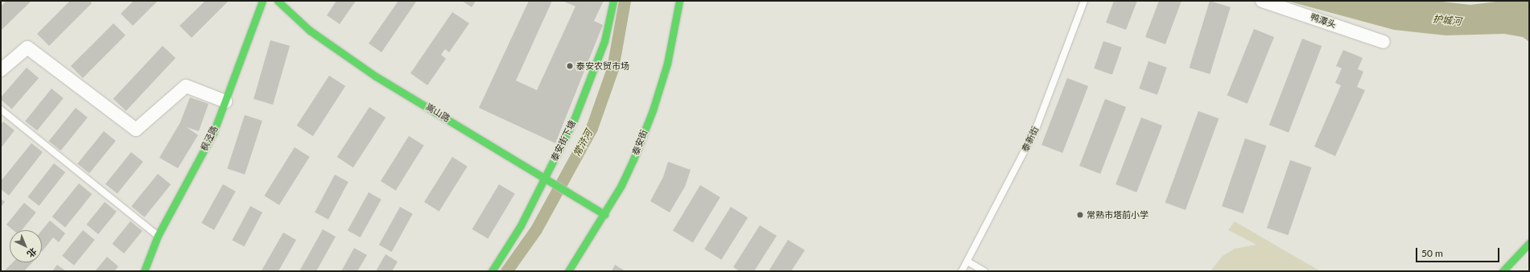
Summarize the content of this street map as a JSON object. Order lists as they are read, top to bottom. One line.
{"streets":{"street":["鸭潭头","嵩山路","枫泾路","泰安街下塘","泰安街"],"lane":["泰新街"]},"crossings":[["嵩山路","泰安街下塘"],["嵩山路","泰安街"]],"water":["护城河","常浒河"],"places":["泰安农贸市场","常熟市塔前小学"],"scale_bar":"50 m","north":"bottom right"}
